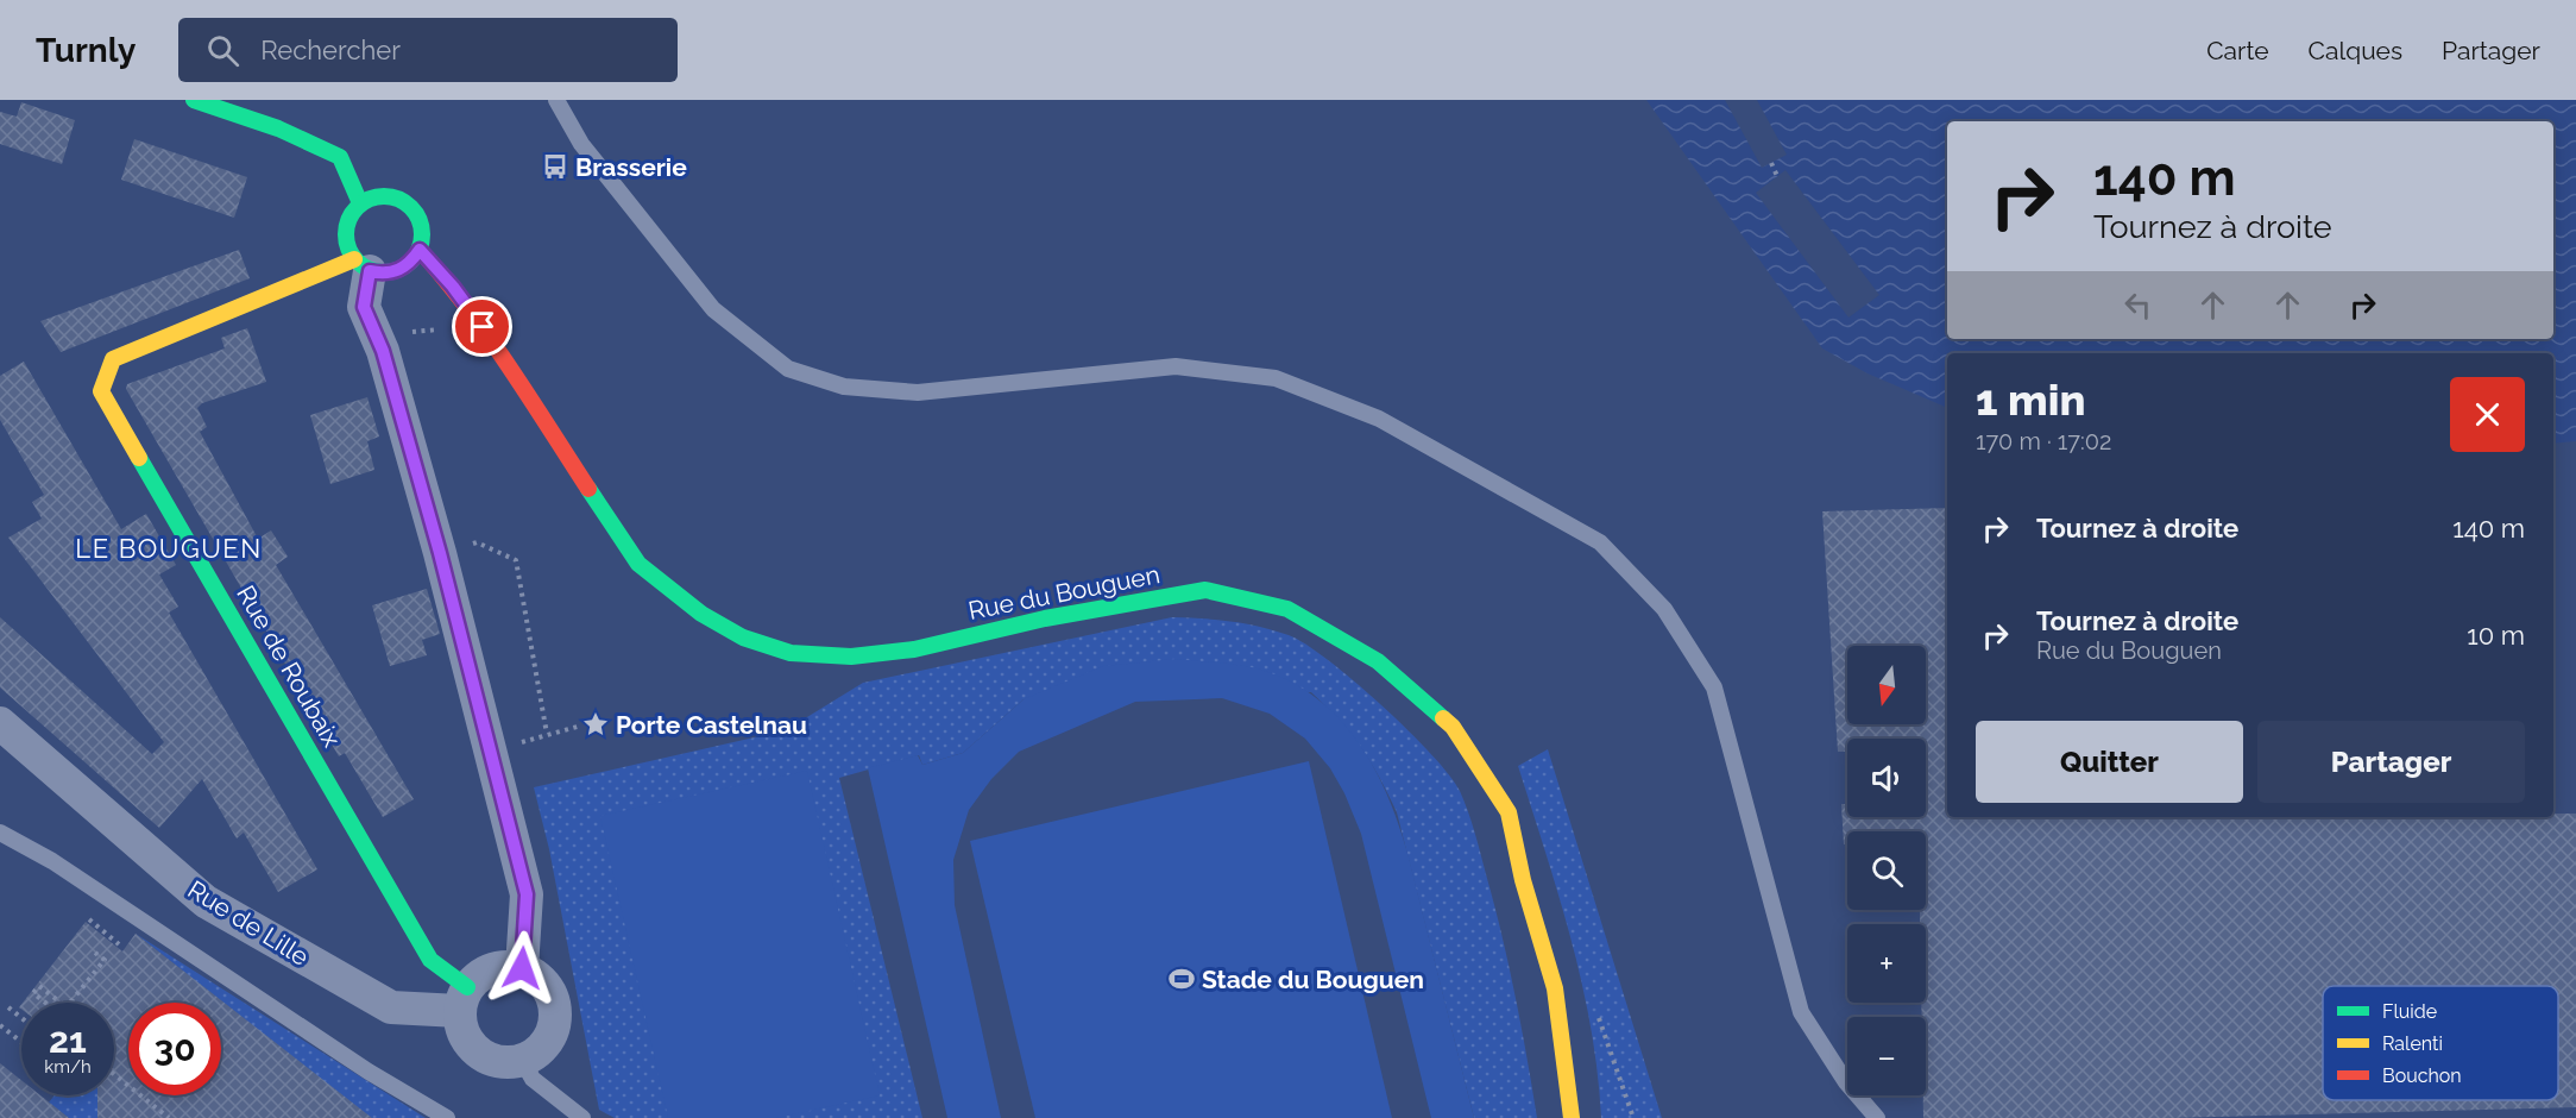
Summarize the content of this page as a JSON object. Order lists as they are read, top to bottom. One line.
{"streets":{"street":["Rue du Bouguen","Rue de Roubaix","Rue de Lille"]},"crossings":[["Rue du Bouguen","Rue de Roubaix"],["Rue de Roubaix","Rue de Lille"]],"districts":["LE BOUGUEN"],"places":{"bus stop":["Brasserie"],"place":["Porte Castelnau"],"sports":["Stade du Bouguen"]},"legend":["Fluide","Ralenti","Bouchon"],"north":"bottom","page":{"header":"Turnly","search":"Rechercher","nav":["Carte","Calques","Partager"],"turn":["140 m","Tournez à droite"],"heading":["1 min","170 m · 17:02"],"list":[{"name":"Tournez à droite","value":"140 m"},{"name":"Tournez à droite","note":"Rue du Bouguen","value":"10 m"}],"map_buttons":["+","−"],"buttons":["Quitter","Partager"],"speed":"21 km/h","limit":"30"}}
